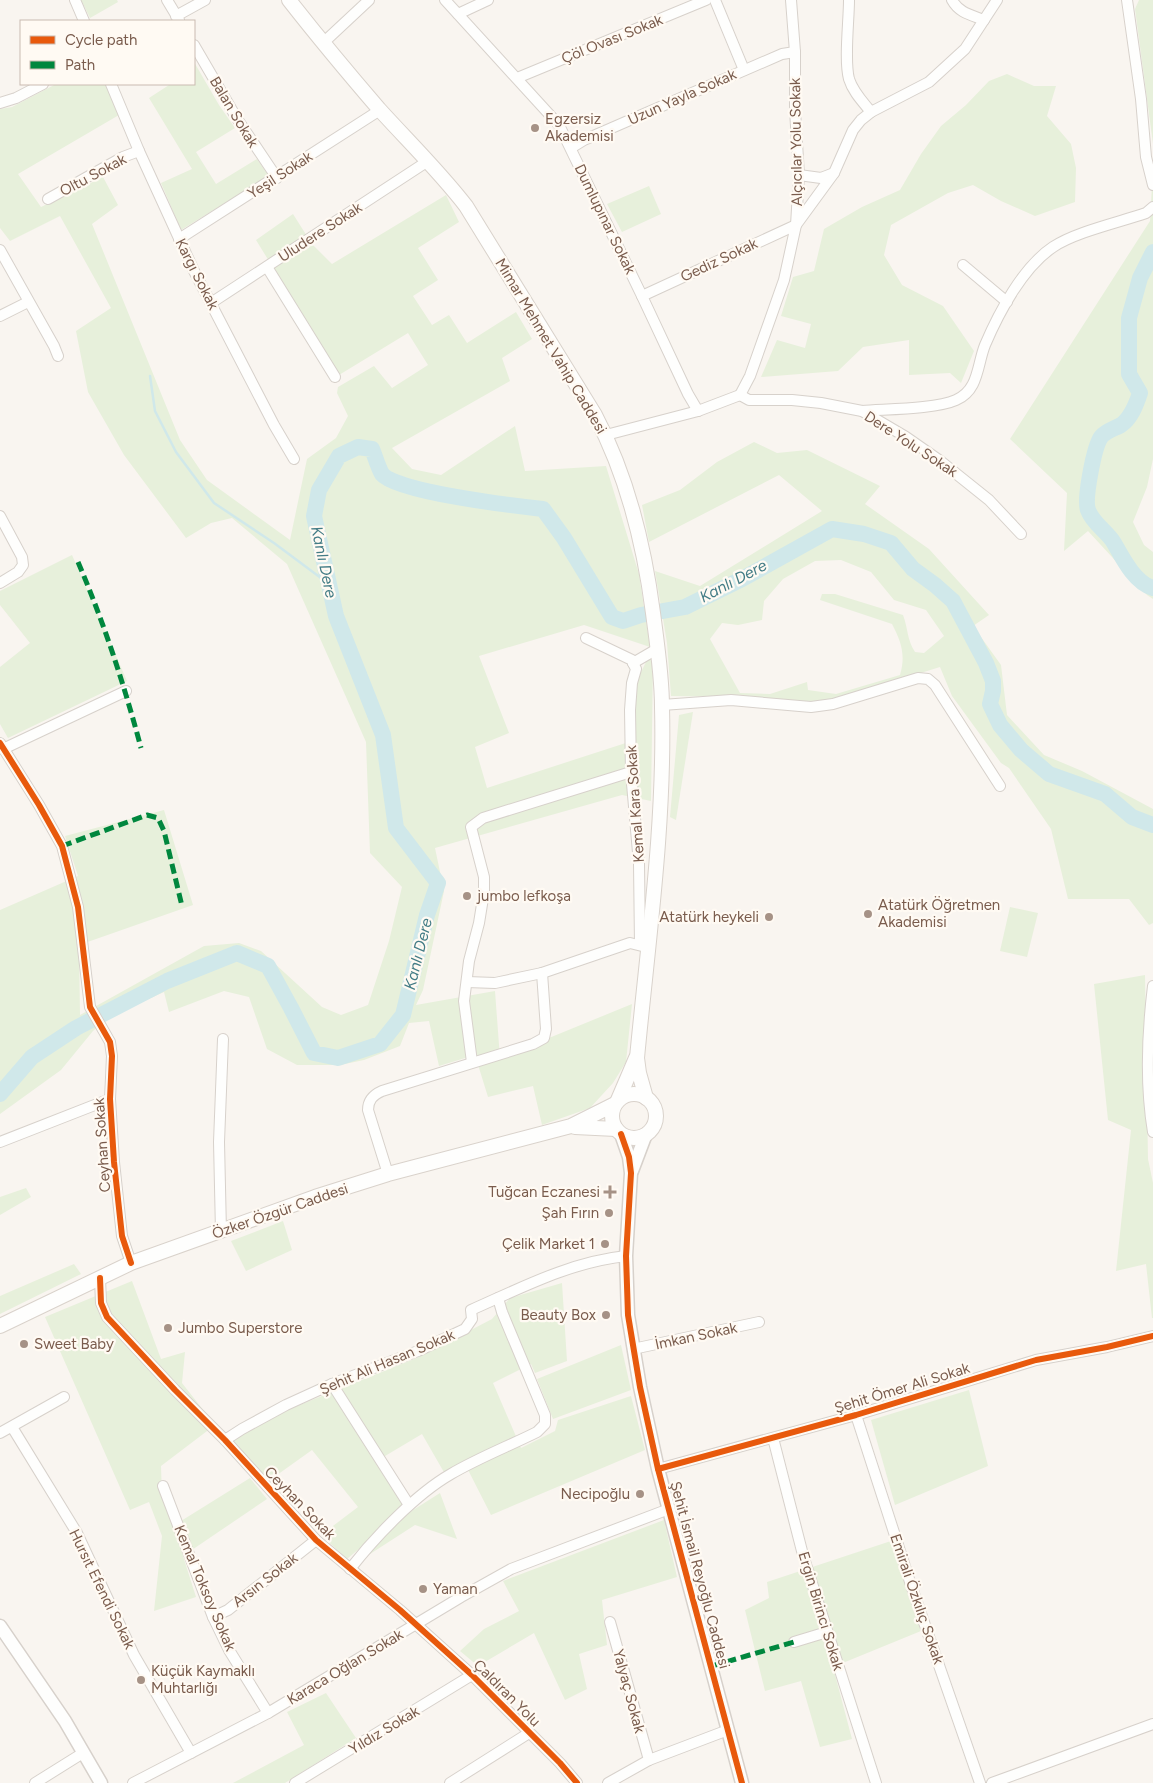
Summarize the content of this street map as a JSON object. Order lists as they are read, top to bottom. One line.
{"streets":{"main road":["Mimar Mehmet Vahip Caddesi","Özker Özgür Caddesi"],"street":["Çöl Ovası Sokak","Uzun Yayla Sokak","Balan Sokak","Alçıcılar Yolu Sokak","Oltu Sokak","Yeşil Sokak","Dumlupınar Sokak","Uludere Sokak","Gediz Sokak","Kargı Sokak","Dere Yolu Sokak","Kemal Kara Sokak","Ceyhan Sokak","İmkan Sokak","Şehit Ali Hasan Sokak","Şehit Ömer Ali Sokak","Şehit İsmail Reyoğlu Caddesi","Arsın Sokak","Kemal Toksoy Sokak","Hursıt Efendi Sokak","Emirali Özkılıç Sokak","Ergin Birinci Sokak","Karaca Oğlan Sokak","Yalyaç Sokak","Çaldıran Yolu","Yıldız Sokak"]},"crossings":[["Çöl Ovası Sokak","Dumlupınar Sokak"],["Uzun Yayla Sokak","Alçıcılar Yolu Sokak"],["Uzun Yayla Sokak","Dumlupınar Sokak"],["Balan Sokak","Yeşil Sokak"],["Alçıcılar Yolu Sokak","Gediz Sokak"],["Alçıcılar Yolu Sokak","Dere Yolu Sokak"],["Oltu Sokak","Kargı Sokak"],["Yeşil Sokak","Kargı Sokak"],["Yeşil Sokak","Mimar Mehmet Vahip Caddesi"],["Dumlupınar Sokak","Gediz Sokak"],["Uludere Sokak","Kargı Sokak"],["Uludere Sokak","Mimar Mehmet Vahip Caddesi"],["Mimar Mehmet Vahip Caddesi","Kemal Kara Sokak"],["Mimar Mehmet Vahip Caddesi","Özker Özgür Caddesi"],["Mimar Mehmet Vahip Caddesi","Şehit İsmail Reyoğlu Caddesi"],["Ceyhan Sokak","Özker Özgür Caddesi"],["Ceyhan Sokak","Şehit Ali Hasan Sokak"],["Ceyhan Sokak","Arsın Sokak"],["Ceyhan Sokak","Karaca Oğlan Sokak"],["Ceyhan Sokak","Çaldıran Yolu"],["Özker Özgür Caddesi","Şehit İsmail Reyoğlu Caddesi"],["İmkan Sokak","Şehit İsmail Reyoğlu Caddesi"],["Şehit Ali Hasan Sokak","Şehit İsmail Reyoğlu Caddesi"],["Şehit Ömer Ali Sokak","Şehit İsmail Reyoğlu Caddesi"],["Şehit Ömer Ali Sokak","Emirali Özkılıç Sokak"],["Şehit Ömer Ali Sokak","Ergin Birinci Sokak"],["Şehit İsmail Reyoğlu Caddesi","Karaca Oğlan Sokak"],["Arsın Sokak","Kemal Toksoy Sokak"],["Kemal Toksoy Sokak","Karaca Oğlan Sokak"],["Hursıt Efendi Sokak","Karaca Oğlan Sokak"],["Karaca Oğlan Sokak","Çaldıran Yolu"],["Çaldıran Yolu","Yıldız Sokak"]],"water":["Kanlı Dere"],"places":{"other":["Egzersiz Akademisi","jumbo lefkoşa","Atatürk Öğretmen Akademisi","Atatürk heykeli","Şah Fırın","Çelik Market 1","Beauty Box","Jumbo Superstore","Sweet Baby","Necipoğlu","Yaman","Küçük Kaymaklı Muhtarlığı"],"health":["Tuğcan Eczanesi"]},"legend":["Cycle path","Path"]}
